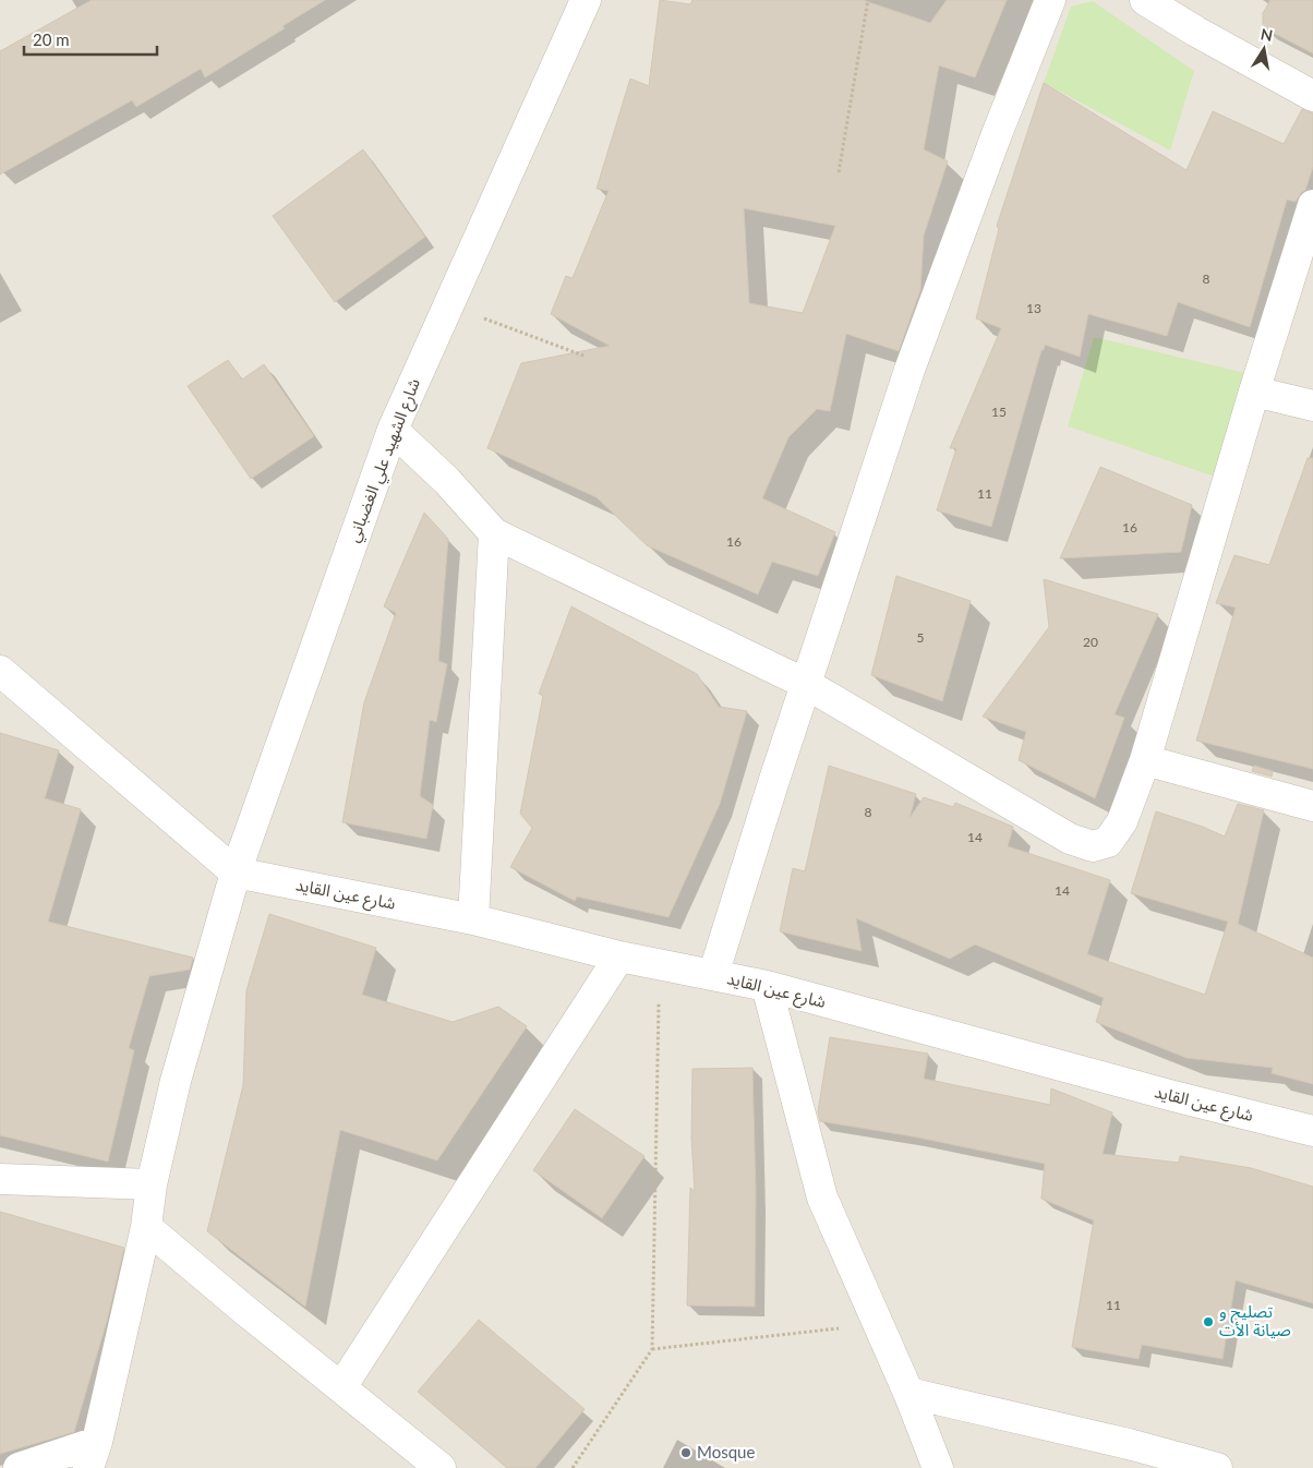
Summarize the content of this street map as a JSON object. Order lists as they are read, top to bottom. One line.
{"streets":{"street":["شارع الشهيد علي الغضباني","شارع عين القايد"]},"crossings":[["شارع الشهيد علي الغضباني","شارع عين القايد"]],"places":["تصليح و صيانة الأت","Mosque"],"house_numbers":["8","13","15","11","16","16","5","20","8","14","14","11"],"scale_bar":"20 m","north":"top"}
